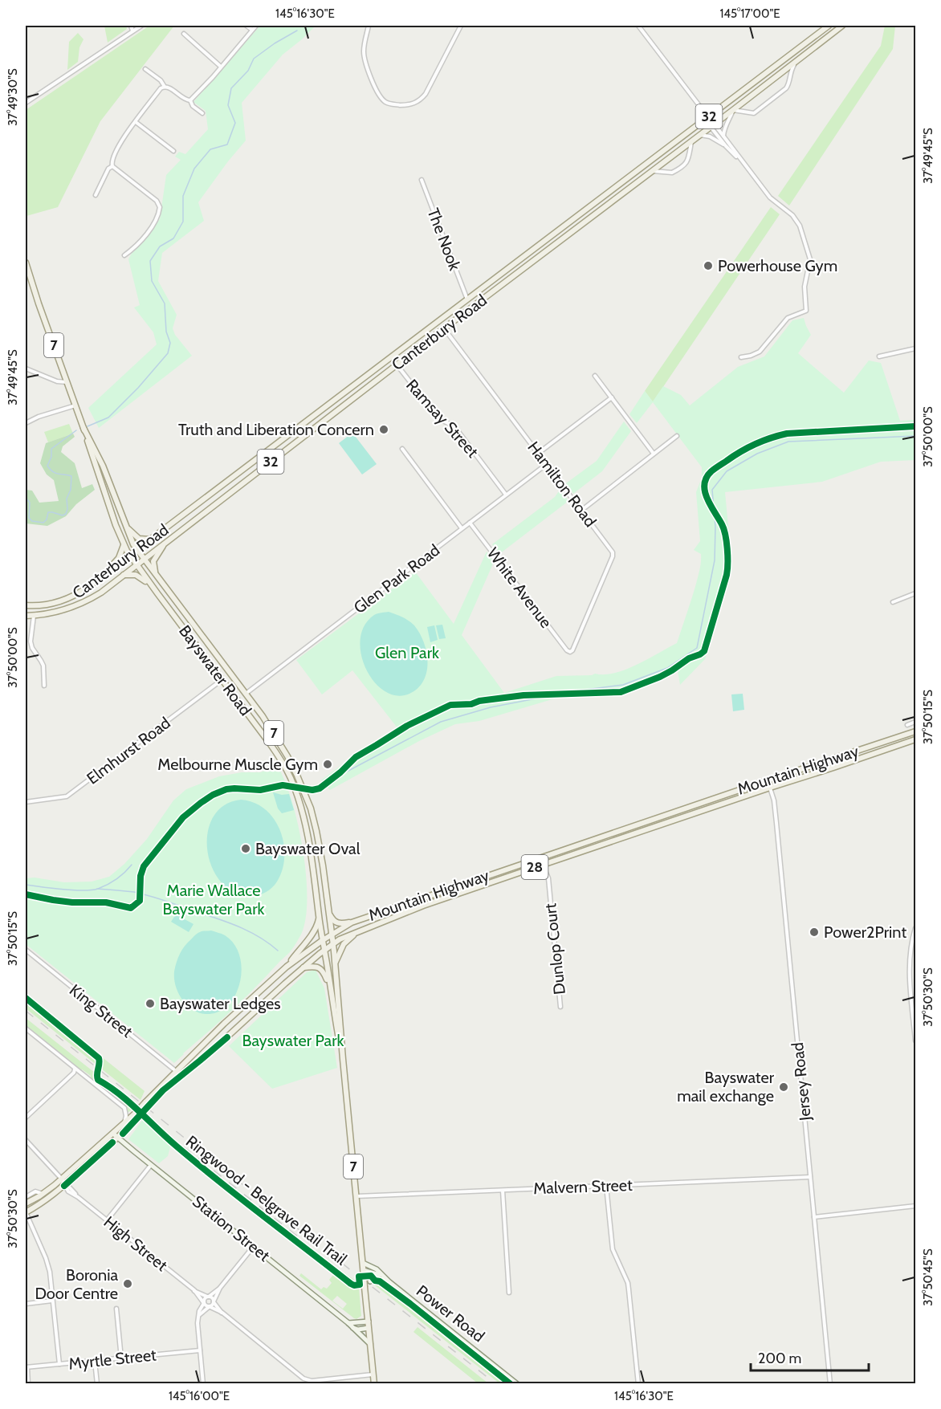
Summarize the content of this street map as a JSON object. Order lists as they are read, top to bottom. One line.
{"streets":{"main road":["32","Canterbury Road","7","Bayswater Road","Mountain Highway","28","Station Street","Power Road"],"street":["The Nook","Ramsay Street","Hamilton Road","Glen Park Road","White Avenue","Elmhurst Road","Dunlop Court","King Street","Jersey Road","Malvern Street","High Street","Myrtle Street"],"cycle path":["Ringwood - Belgrave Rail Trail"]},"crossings":[["The Nook","Canterbury Road"],["Canterbury Road","Ramsay Street"],["Canterbury Road","Hamilton Road"],["Canterbury Road","Bayswater Road"],["7","Bayswater Road"],["7","Mountain Highway"],["7","Malvern Street"],["7","Station Street"],["7","Power Road"],["Ramsay Street","Glen Park Road"],["Hamilton Road","Glen Park Road"],["Hamilton Road","White Avenue"],["Glen Park Road","White Avenue"],["Glen Park Road","Bayswater Road"],["Bayswater Road","Elmhurst Road"],["Bayswater Road","Mountain Highway"],["Mountain Highway","Dunlop Court"],["Mountain Highway","King Street"],["Mountain Highway","Jersey Road"],["Mountain Highway","Station Street"],["Mountain Highway","High Street"],["Jersey Road","Malvern Street"]],"parks":["Glen Park","Marie Wallace Bayswater Park","Bayswater Park"],"places":["Powerhouse Gym","Truth and Liberation Concern","Melbourne Muscle Gym","Bayswater Oval","Power2Print","Bayswater Ledges","Bayswater mail exchange","Boronia Door Centre"],"scale_bar":"200 m","coordinates":["145°16'30\"E","145°17'00\"E","37°49'30\"S","37°49'45\"S","37°50'00\"S","37°50'15\"S","37°50'30\"S","37°50'45\"S","145°16'00\"E"]}
